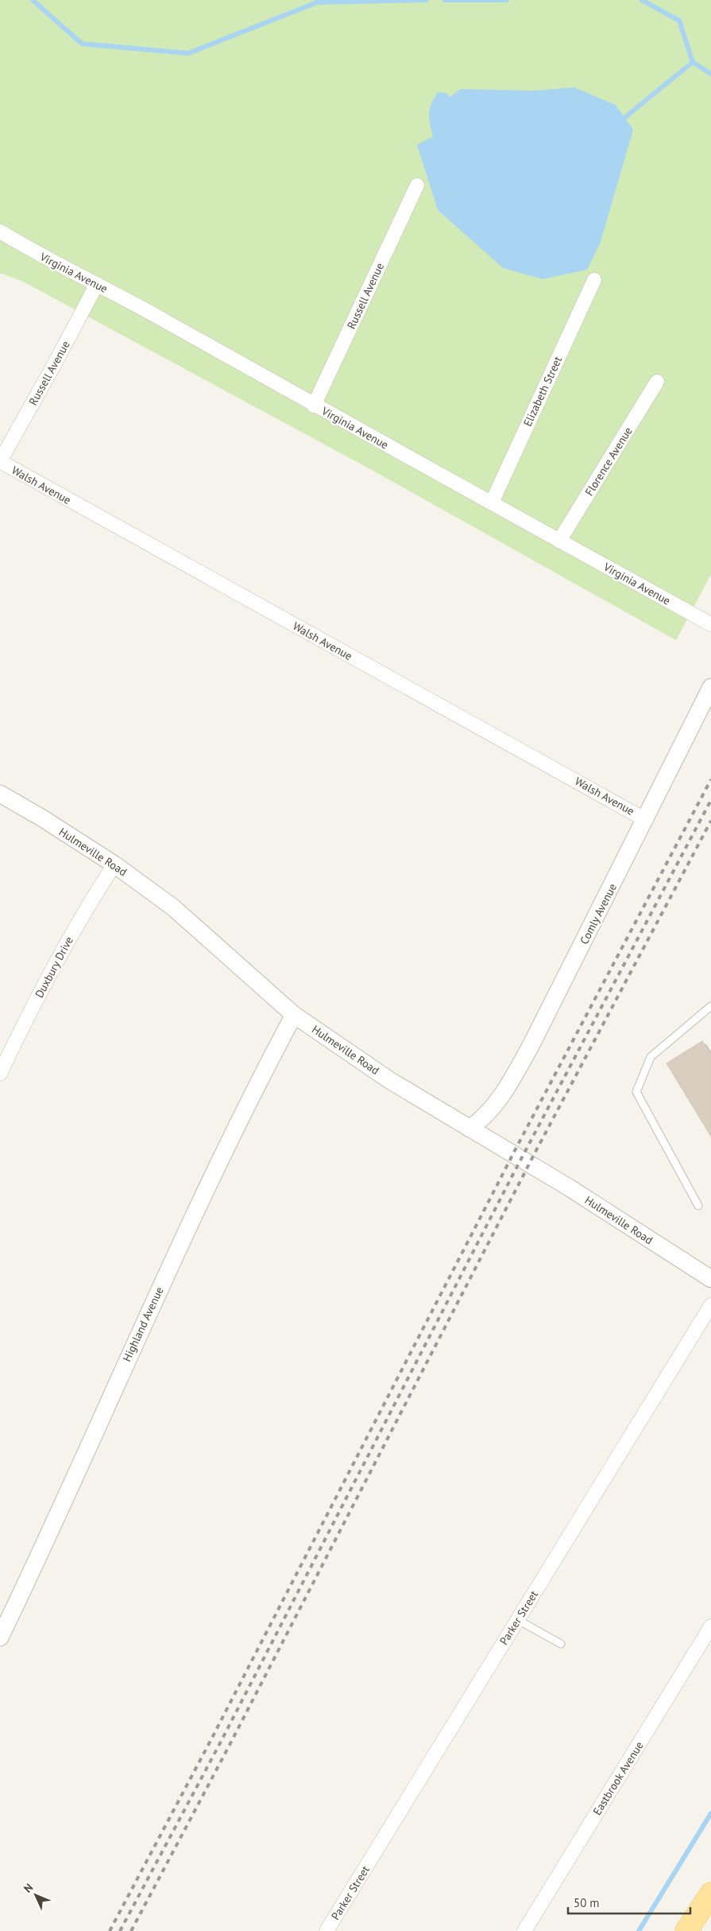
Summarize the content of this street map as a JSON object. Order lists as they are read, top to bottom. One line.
{"streets":{"street":["Virginia Avenue","Russell Avenue","Elizabeth Street","Florence Avenue","Walsh Avenue","Hulmeville Road","Comly Avenue","Duxbury Drive","Highland Avenue","Parker Street","Eastbrook Avenue"]},"crossings":[["Virginia Avenue","Russell Avenue"],["Virginia Avenue","Elizabeth Street"],["Virginia Avenue","Florence Avenue"],["Russell Avenue","Walsh Avenue"],["Walsh Avenue","Comly Avenue"],["Hulmeville Road","Comly Avenue"],["Hulmeville Road","Duxbury Drive"],["Hulmeville Road","Highland Avenue"]],"scale_bar":"50 m","north":"top left"}
